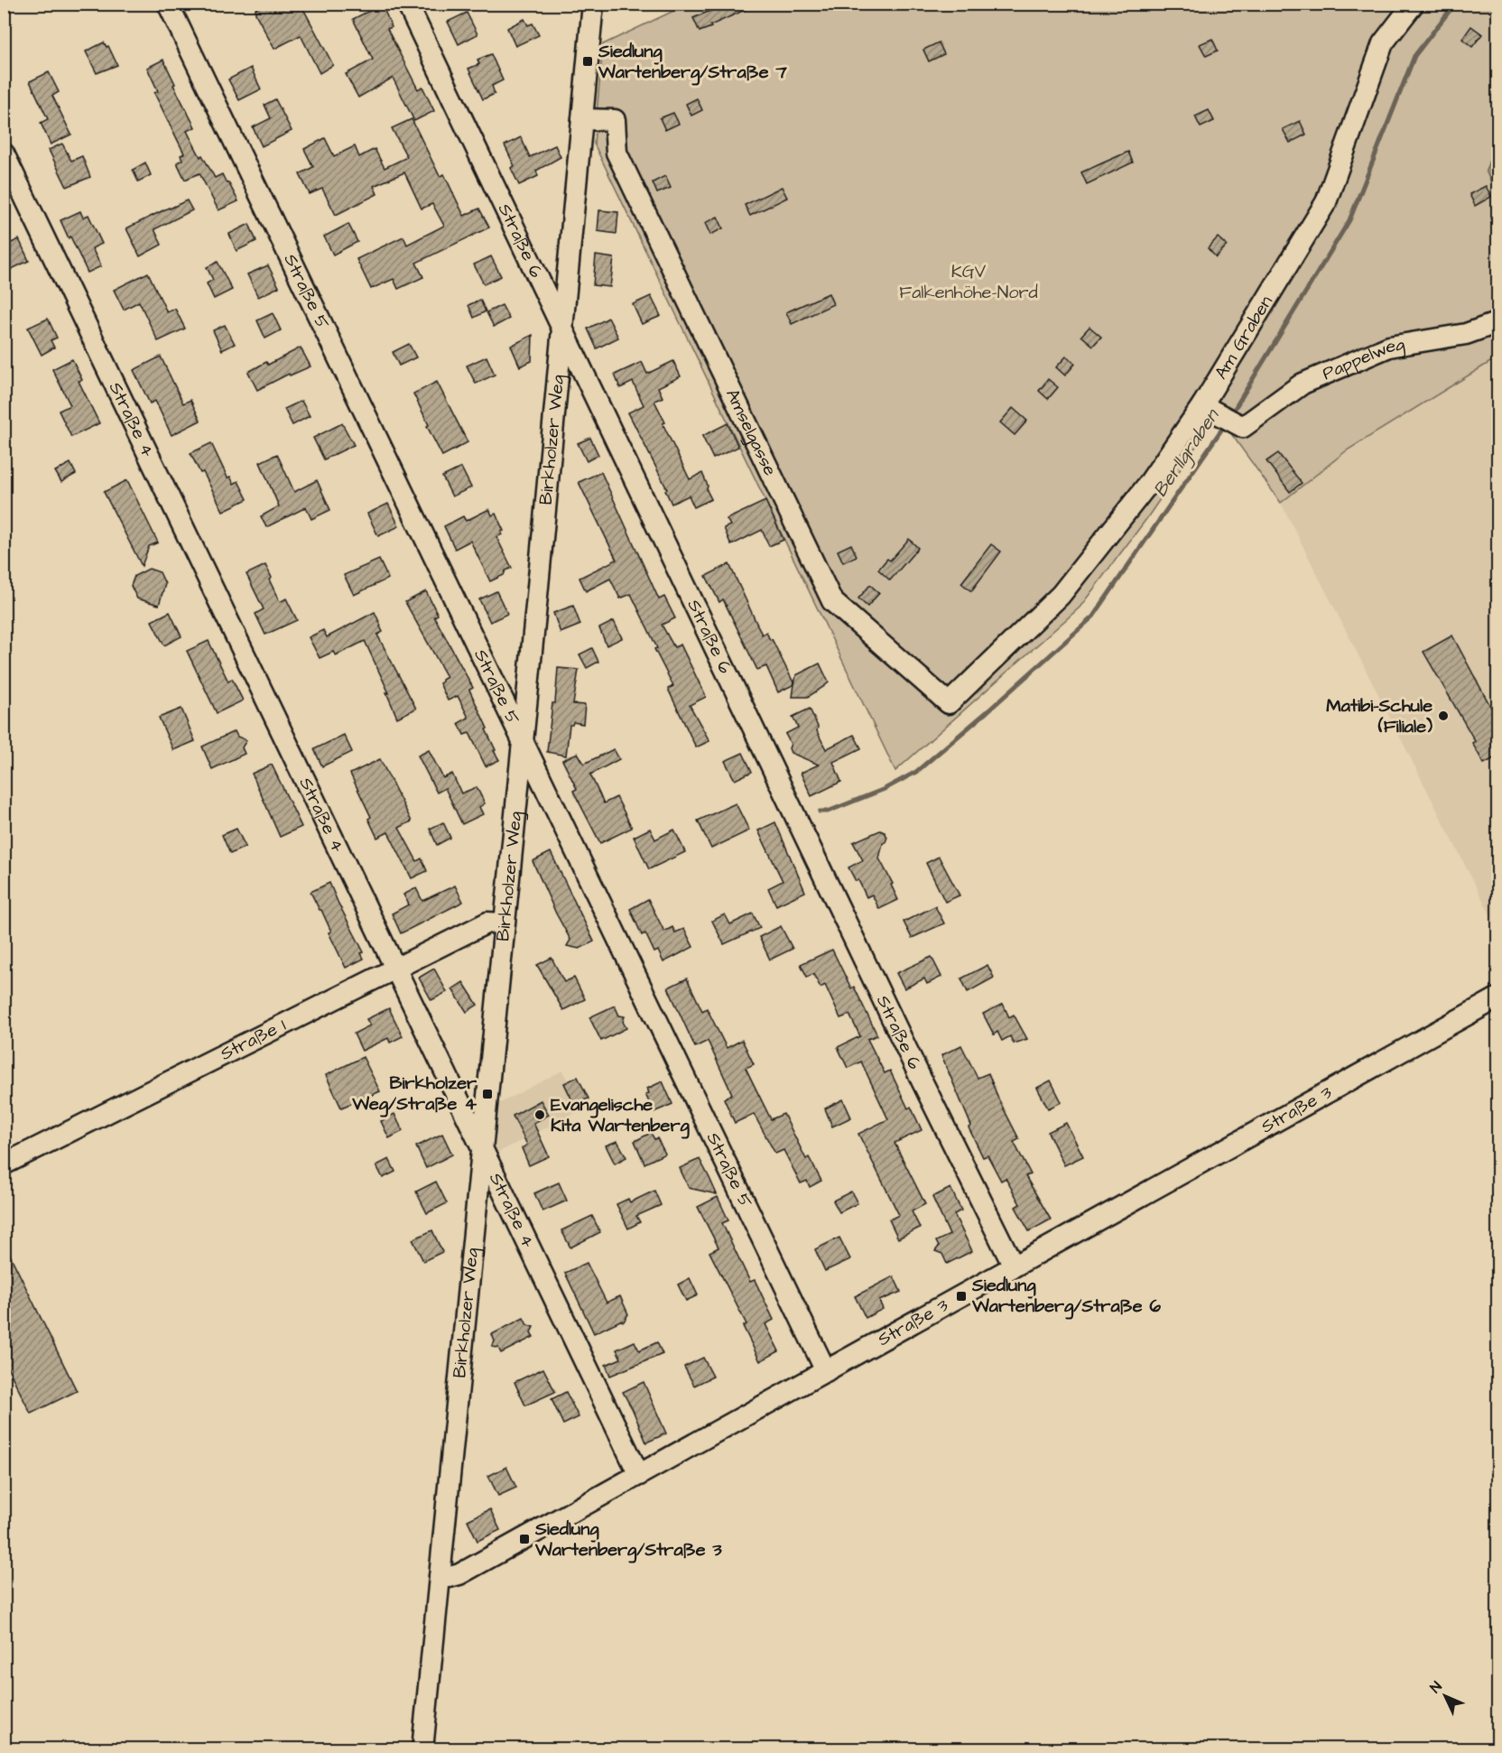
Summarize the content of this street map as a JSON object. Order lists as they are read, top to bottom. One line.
{"streets":{"street":["Straße 6","Straße 5","Am Graben","Pappelweg","Straße 4","Amselgasse","Birkholzer Weg","Straße 1","Straße 3"]},"crossings":[["Straße 6","Birkholzer Weg"],["Straße 6","Straße 3"],["Straße 5","Birkholzer Weg"],["Straße 5","Straße 3"],["Am Graben","Pappelweg"],["Am Graben","Amselgasse"],["Straße 4","Birkholzer Weg"],["Straße 4","Straße 1"],["Straße 4","Straße 3"],["Amselgasse","Birkholzer Weg"],["Birkholzer Weg","Straße 1"],["Birkholzer Weg","Straße 3"]],"water":["Berllgraben"],"parks":["KGV Falkenhöhe-Nord"],"places":{"transit":["Siedlung Wartenberg/Straße 7","Birkholzer Weg/Straße 4","Siedlung Wartenberg/Straße 6","Siedlung Wartenberg/Straße 3"],"other":["Matibi-Schule (Filiale)","Evangelische Kita Wartenberg"]},"north":"top left"}
